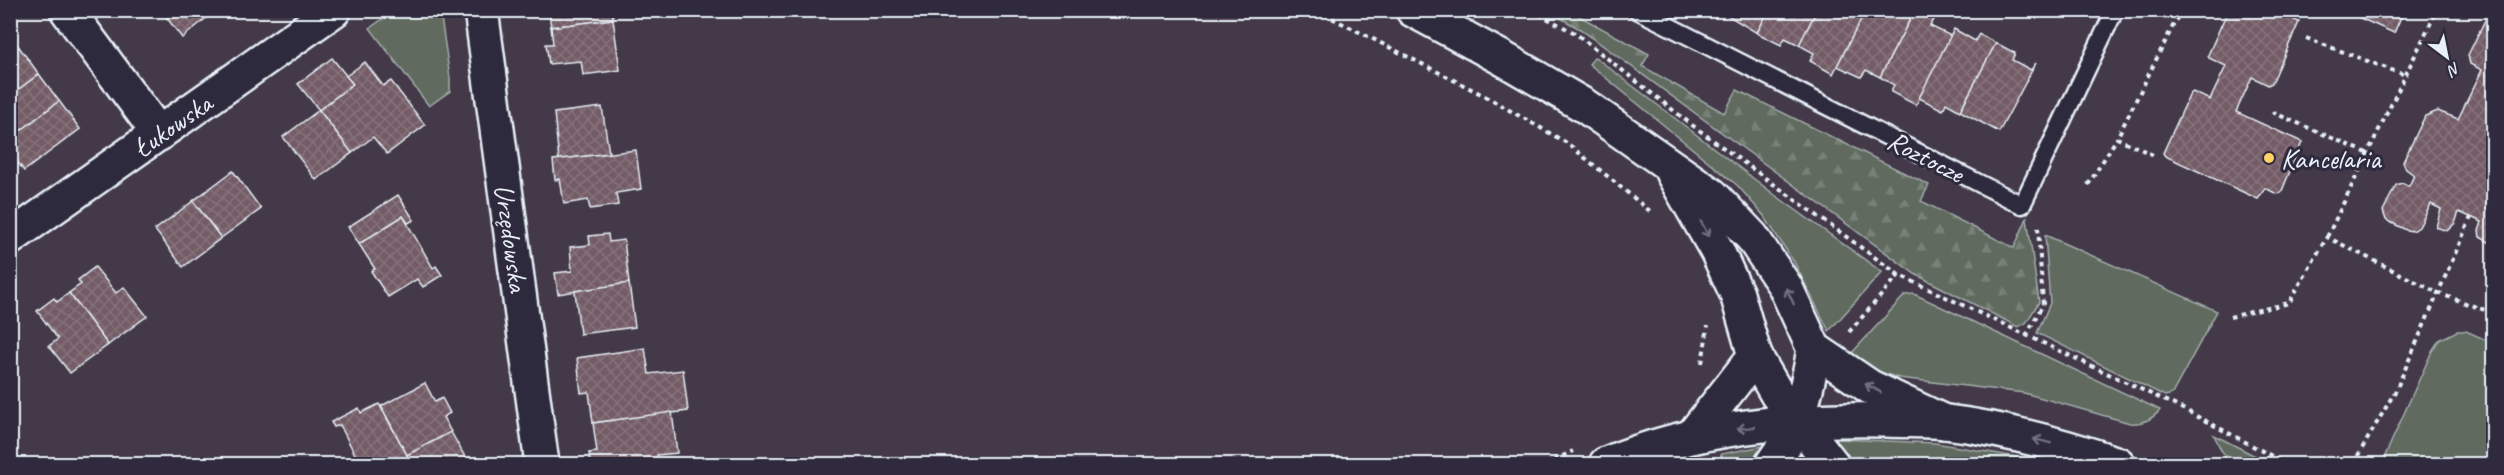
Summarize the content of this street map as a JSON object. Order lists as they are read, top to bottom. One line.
{"streets":{"street":["Łukowska","Urzędowska"],"lane":["Roztocze"]},"places":["Kancelaria"],"north":"bottom right"}
